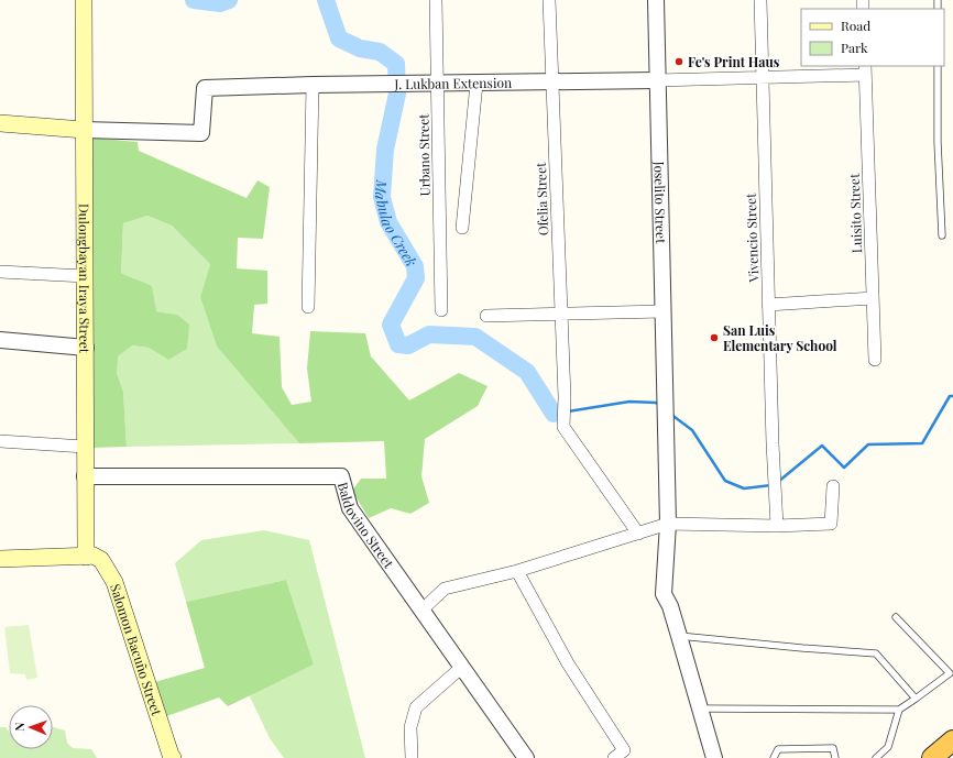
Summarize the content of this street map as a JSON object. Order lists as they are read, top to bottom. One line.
{"streets":{"main road":["Dulongbayan Iraya Street","Salomon Bacuño Street"],"street":["J. Lukban Extension","Urbano Street","Ofelia Street","Joselito Street","Luisito Street","Vivencio Street","Baldovino Street"]},"crossings":[["J. Lukban Extension","Urbano Street"],["J. Lukban Extension","Ofelia Street"],["J. Lukban Extension","Joselito Street"],["J. Lukban Extension","Luisito Street"],["J. Lukban Extension","Vivencio Street"],["J. Lukban Extension","Dulongbayan Iraya Street"],["Dulongbayan Iraya Street","Baldovino Street"],["Dulongbayan Iraya Street","Salomon Bacuño Street"]],"water":["Mabulao Creek"],"places":["Fe's Print Haus","San Luis Elementary School"],"legend":["Road","Park"],"north":"left"}
